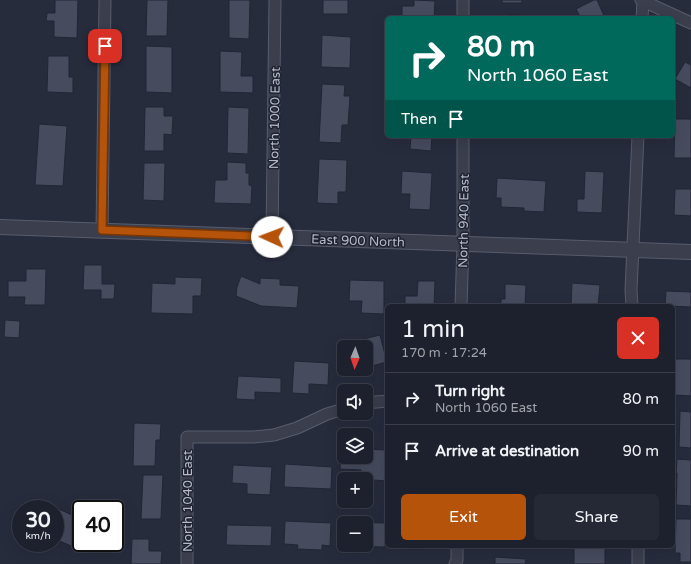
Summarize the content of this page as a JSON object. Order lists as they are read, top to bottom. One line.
{"streets":{"street":["North 1000 East","North 940 East","East 900 North","North 1040 East"]},"crossings":[["North 1000 East","East 900 North"],["North 940 East","East 900 North"]],"north":"bottom","page":{"turn":["80 m","North 1060 East"],"then":"Then","heading":["1 min","170 m · 17:24"],"map_buttons":["+","−"],"list":[{"name":"Turn right","note":"North 1060 East","value":"80 m"},{"name":"Arrive at destination","value":"90 m"}],"buttons":["Exit","Share"],"speed":"30 km/h","limit":"40"}}
